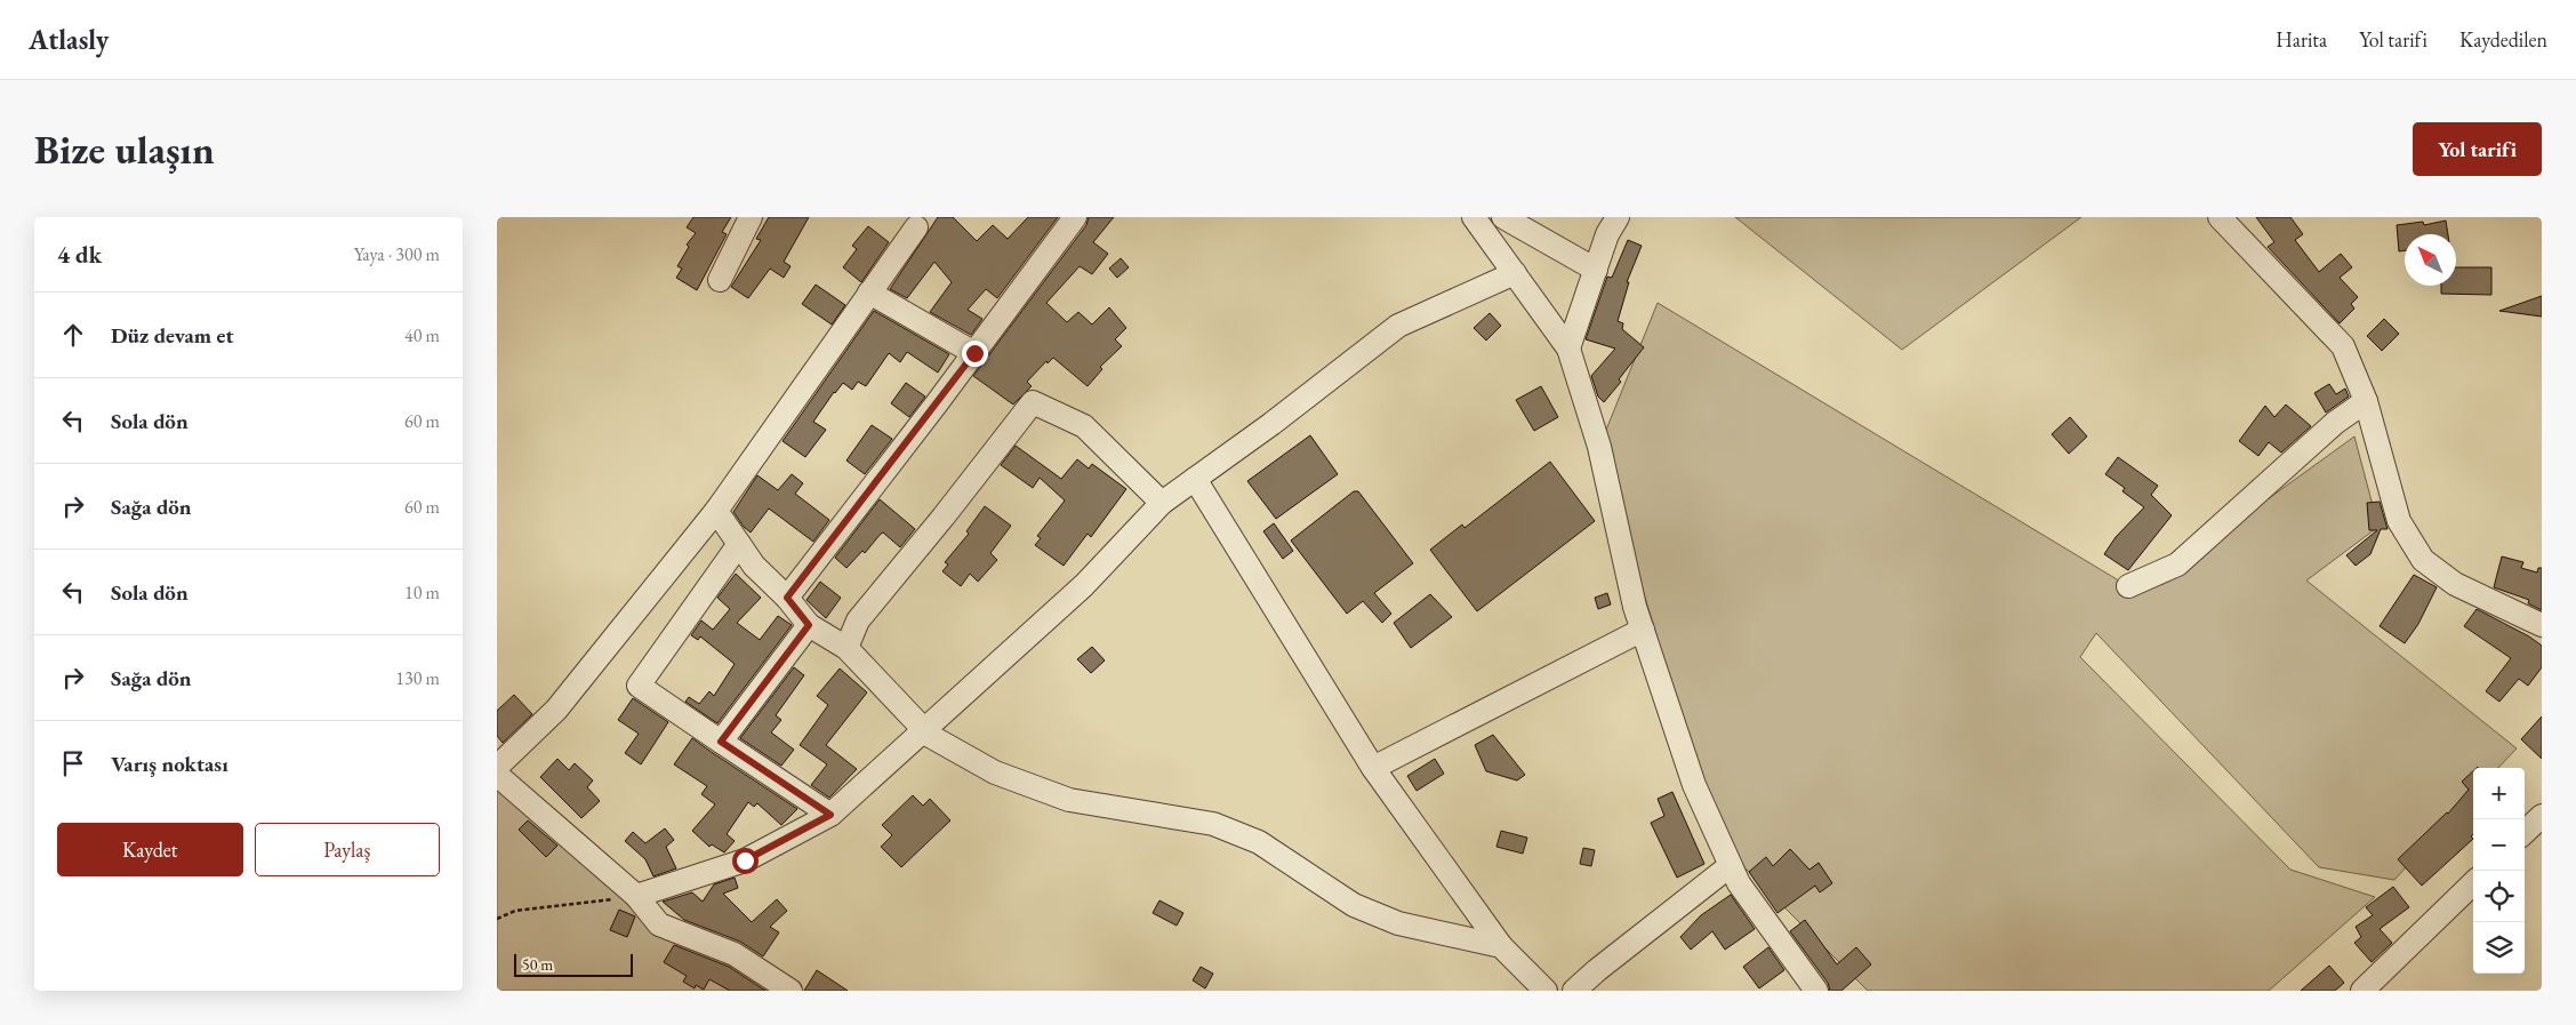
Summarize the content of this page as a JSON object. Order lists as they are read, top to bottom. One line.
{"scale_bar":"50 m","north":"top left","page":{"header":"Atlasly","nav":["Harita","Yol tarifi","Kaydedilen"],"buttons":["Yol tarifi",["Kaydet","Paylaş"]],"title":"Bize ulaşın","heading":["4 dk","Yaya · 300 m"],"list":[["Düz devam et","40 m"],["Sola dön","60 m"],["Sağa dön","60 m"],["Sola dön","10 m"],["Sağa dön","130 m"],"Varış noktası"],"map_buttons":["+","−"],"scale":"50 m"}}
